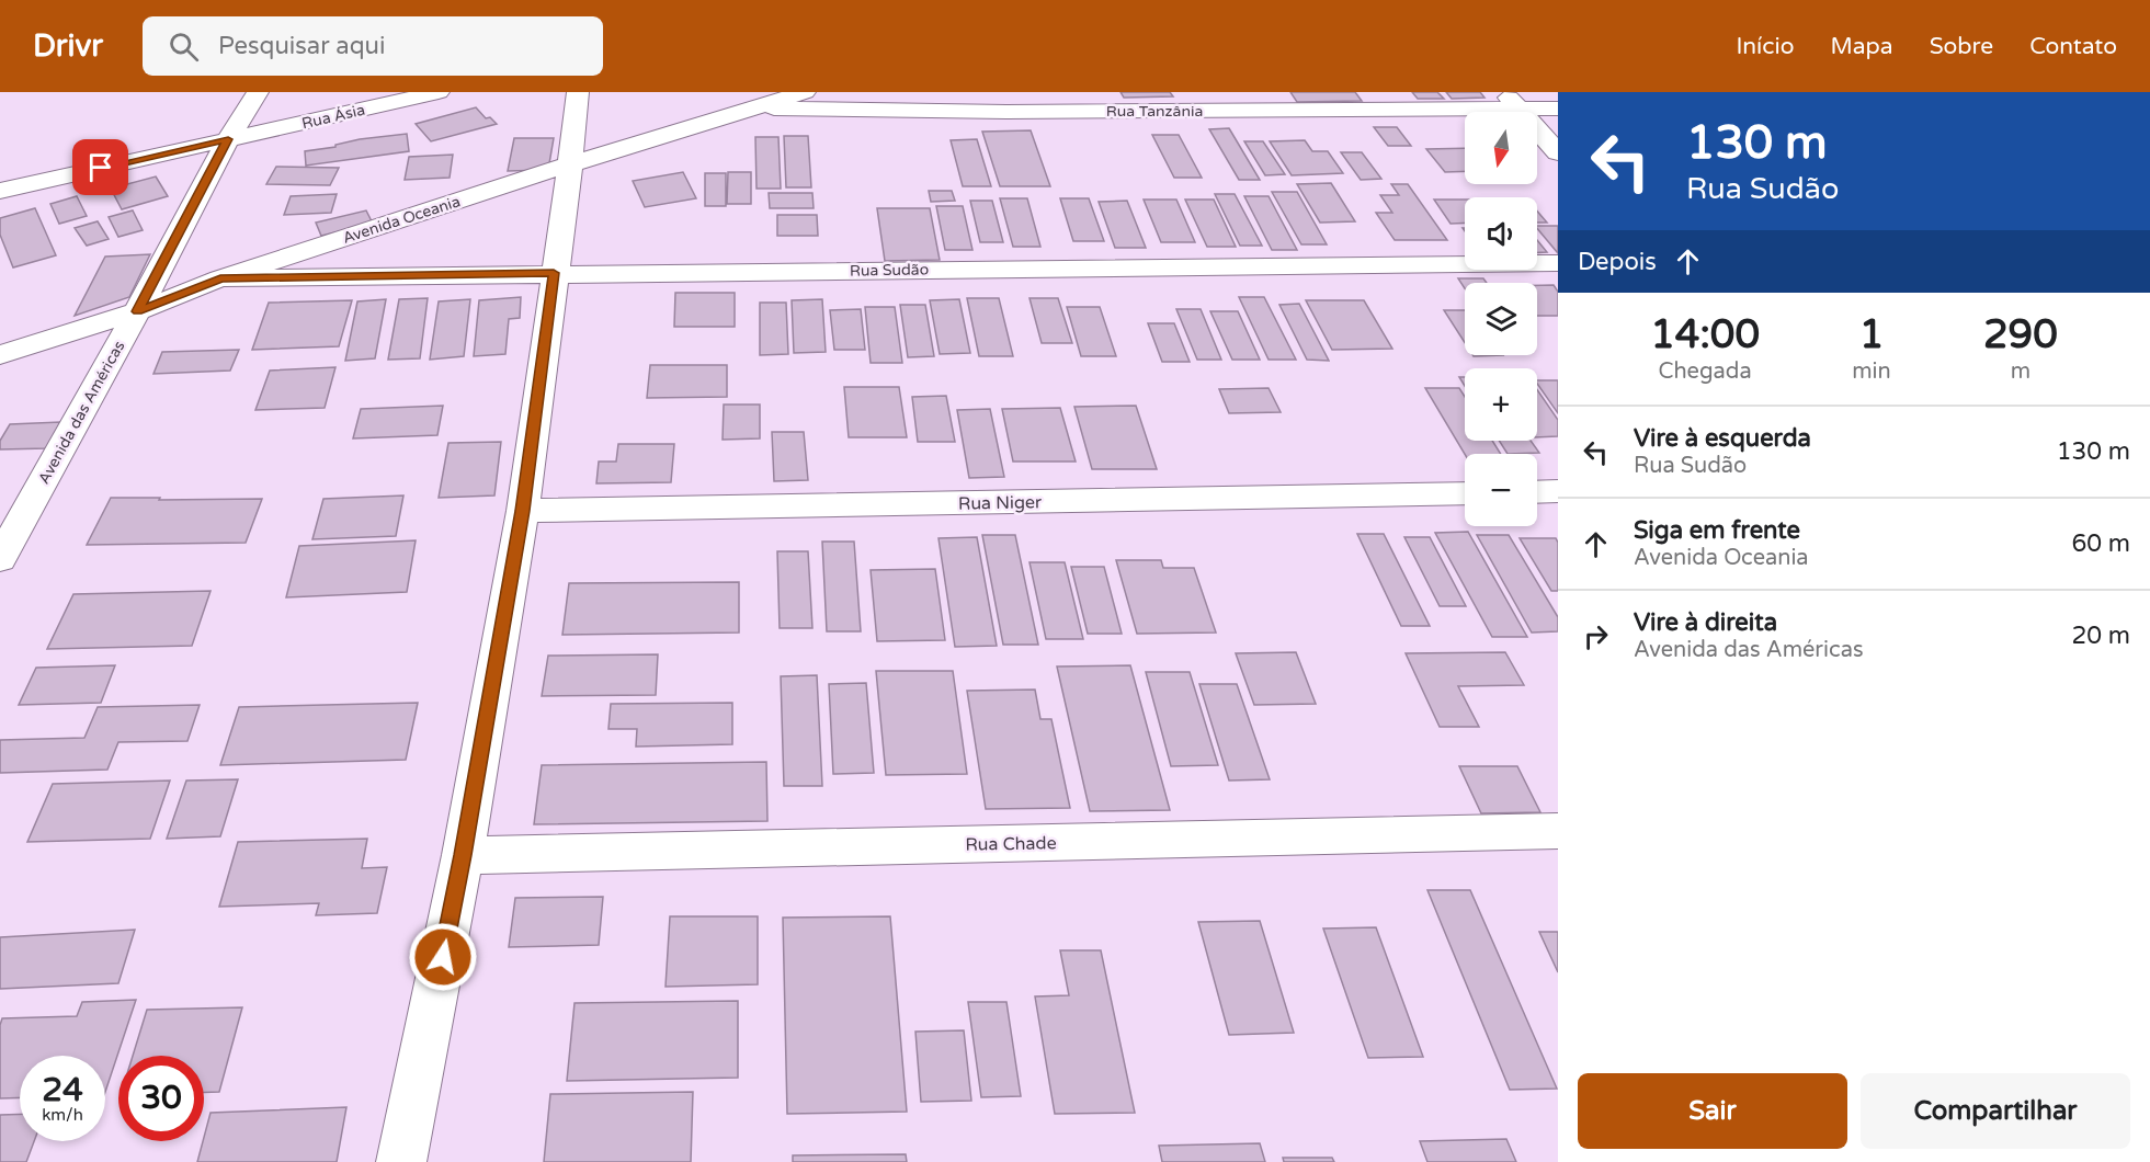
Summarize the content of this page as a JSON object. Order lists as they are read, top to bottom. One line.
{"streets":{"street":["Rua Tanzânia","Rua Ásia","Avenida Oceania","Rua Sudão","Avenida das Américas","Rua Niger","Rua Chade"]},"crossings":[["Rua Tanzânia","Avenida Oceania"],["Rua Ásia","Avenida das Américas"],["Avenida Oceania","Rua Sudão"],["Avenida Oceania","Avenida das Américas"]],"north":"bottom","page":{"header":"Drivr","search":"Pesquisar aqui","nav":["Início","Mapa","Sobre","Contato"],"turn":["130 m","Rua Sudão"],"map_buttons":["+","−"],"then":"Depois","eta":["14:00","Chegada","1","min","290","m"],"list":[{"name":"Vire à esquerda","note":"Rua Sudão","value":"130 m"},{"name":"Siga em frente","note":"Avenida Oceania","value":"60 m"},{"name":"Vire à direita","note":"Avenida das Américas","value":"20 m"}],"speed":"24 km/h","limit":"30","buttons":["Sair","Compartilhar"]}}
